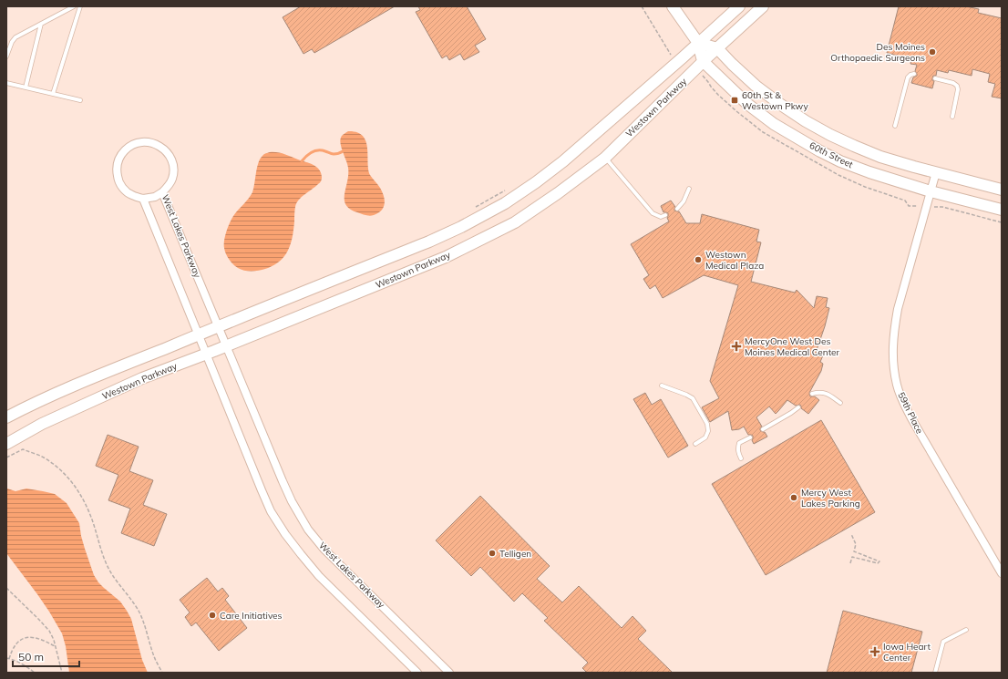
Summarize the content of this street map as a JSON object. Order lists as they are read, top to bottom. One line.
{"streets":{"street":["Westown Parkway","60th Street","West Lakes Parkway","59th Place"]},"crossings":[["Westown Parkway","60th Street"],["Westown Parkway","West Lakes Parkway"],["60th Street","59th Place"]],"places":{"other":["Des Moines Orthopaedic Surgeons","Westown Medical Plaza","Mercy West Lakes Parking","Telligen","Care Initiatives"],"transit":["60th St & Westown Pkwy"],"health":["MercyOne West Des Moines Medical Center","Iowa Heart Center"]},"scale_bar":"50 m"}
